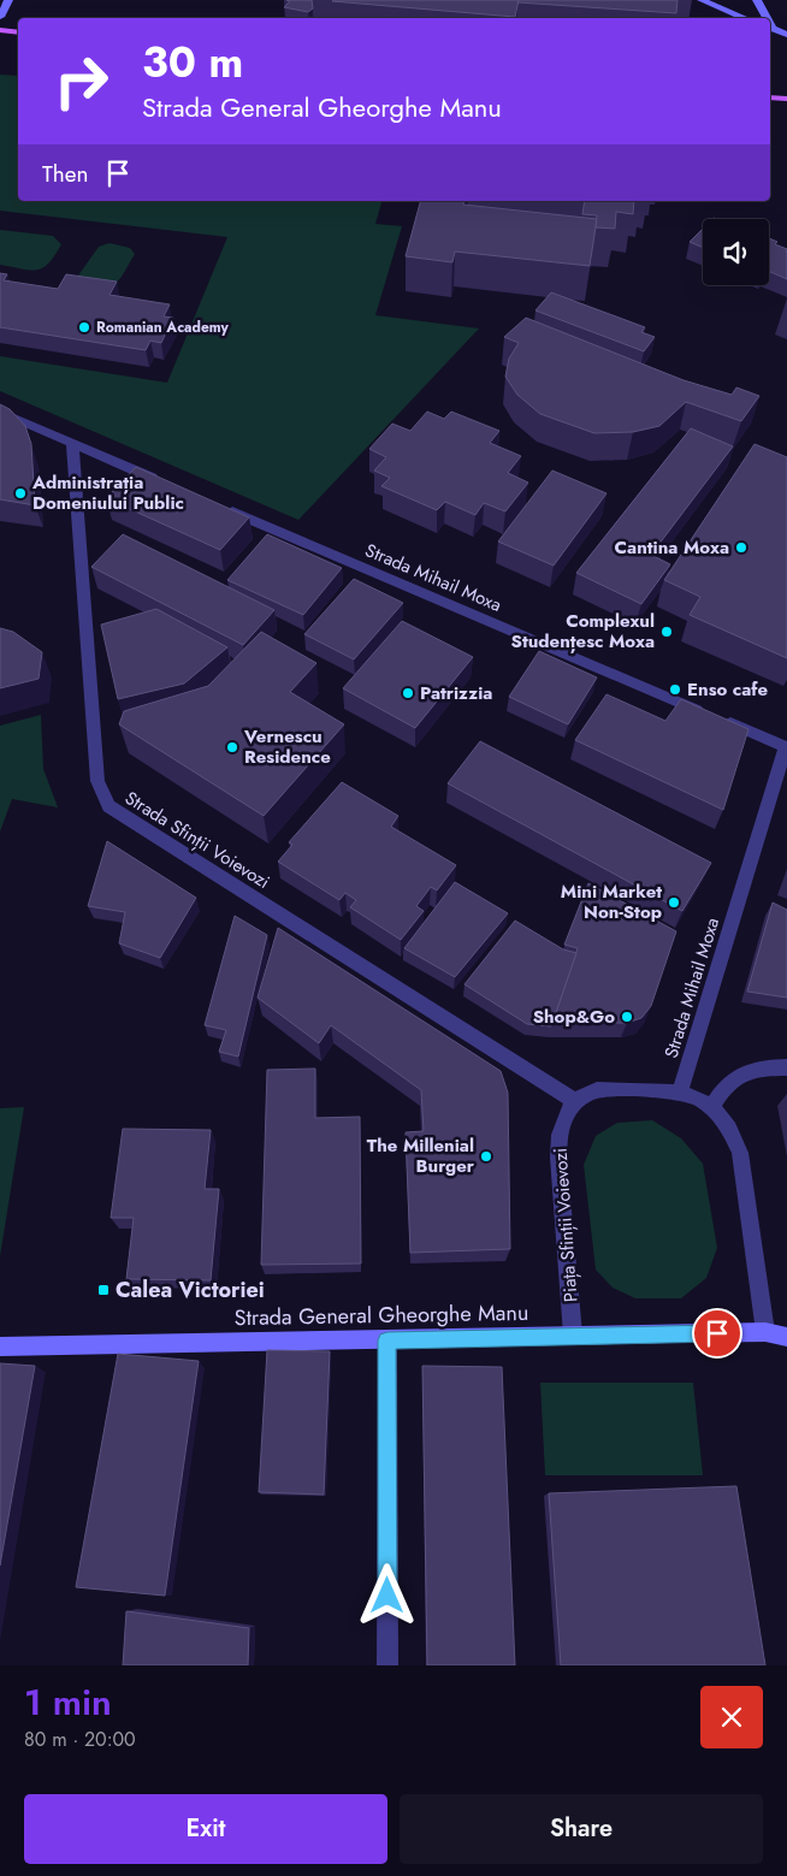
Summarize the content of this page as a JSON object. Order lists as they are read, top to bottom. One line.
{"streets":{"street":["Strada Mihail Moxa","Strada Sfinții Voievozi","Piața Sfinții Voievozi","Strada General Gheorghe Manu"]},"crossings":[["Strada Sfinții Voievozi","Piața Sfinții Voievozi"],["Piața Sfinții Voievozi","Strada General Gheorghe Manu"]],"places":{"other":["Romanian Academy","Administrația Domeniului Public","Cantina Moxa","Complexul Studențesc Moxa","Enso cafe","Patrizzia","Vernescu Residence","Mini Market Non-Stop","Shop&Go","The Millenial Burger"],"transit":["Calea Victoriei"]},"page":{"turn":["30 m","Strada General Gheorghe Manu"],"then":"Then","heading":["1 min","80 m · 20:00"],"buttons":["Exit","Share"]}}
